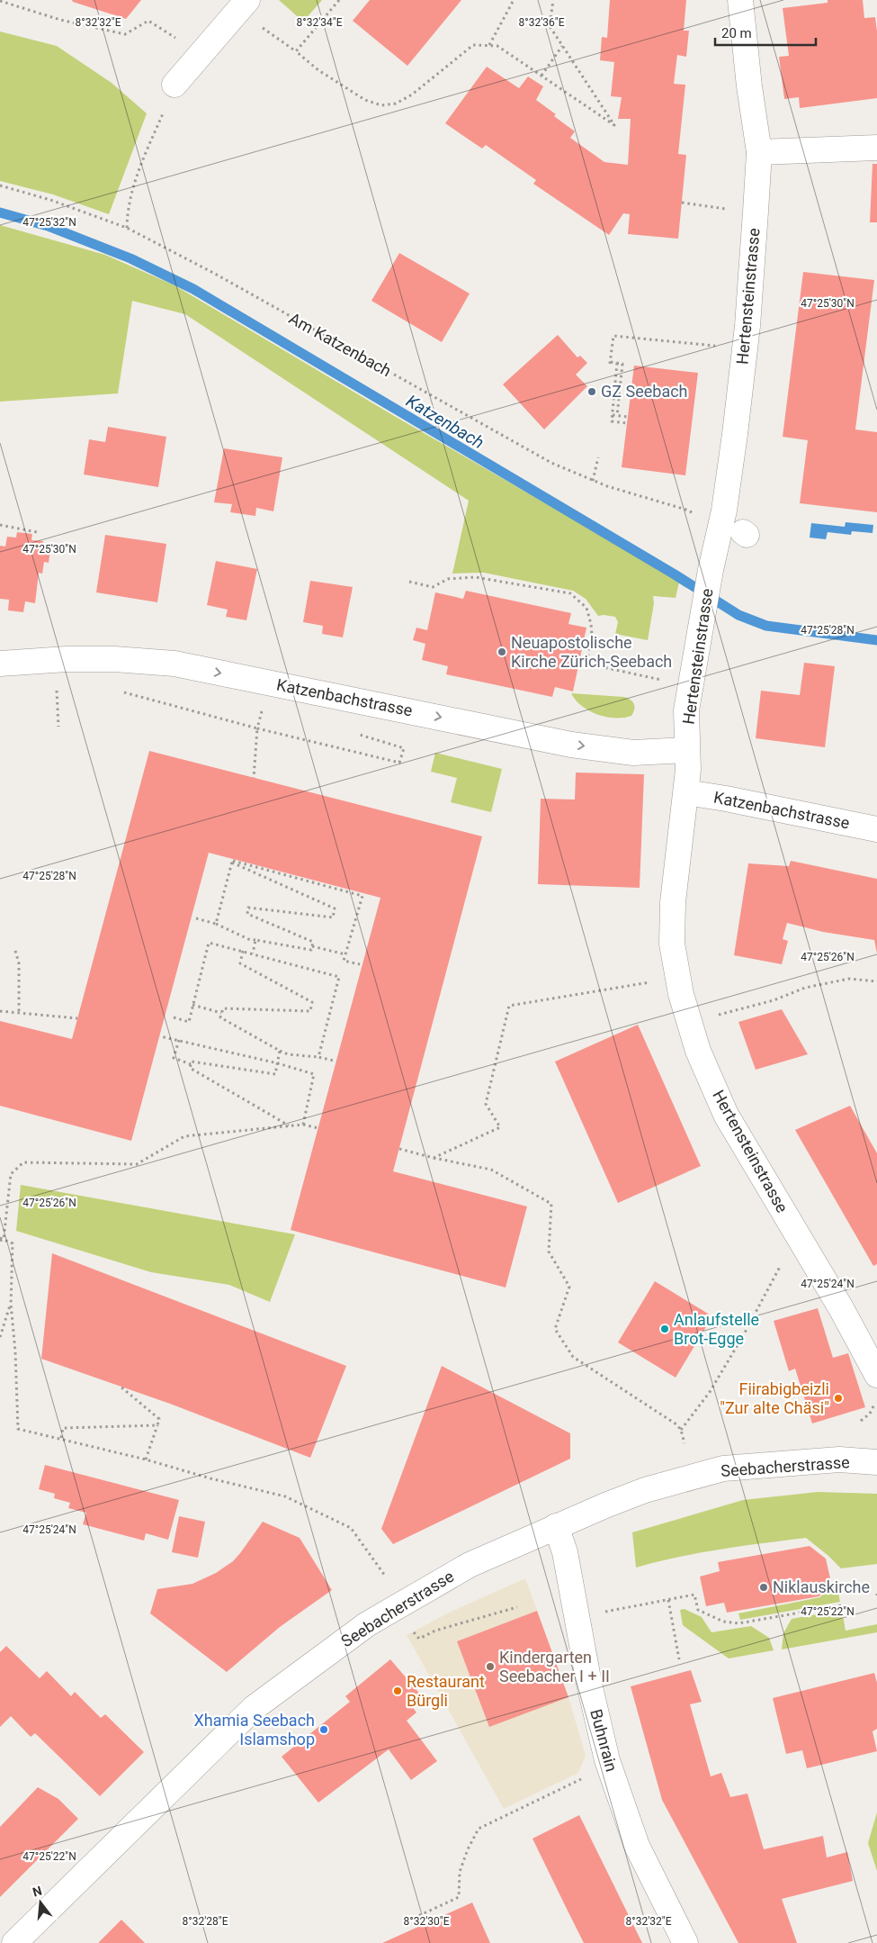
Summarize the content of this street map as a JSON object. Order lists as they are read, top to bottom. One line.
{"streets":{"street":["Hertensteinstrasse","Katzenbachstrasse","Seebacherstrasse","Buhnrain"],"path":["Am Katzenbach"]},"crossings":[["Hertensteinstrasse","Katzenbachstrasse"],["Seebacherstrasse","Buhnrain"]],"one_way":["Katzenbachstrasse"],"water":["Katzenbach"],"places":["GZ Seebach","Neuapostolische Kirche Zürich-Seebach","Anlaufstelle Brot-Egge","Fiirabigbeizli \"Zur alte Chäsi\"","Niklauskirche","Kindergarten Seebacher I + II","Restaurant Bürgli","Xhamia Seebach Islamshop"],"scale_bar":"20 m","north":"top","coordinates":["8°32'32\"E","8°32'34\"E","8°32'36\"E","47°25'32\"N","47°25'30\"N","47°25'28\"N","47°25'26\"N","47°25'24\"N","47°25'22\"N","8°32'28\"E","8°32'30\"E"]}
